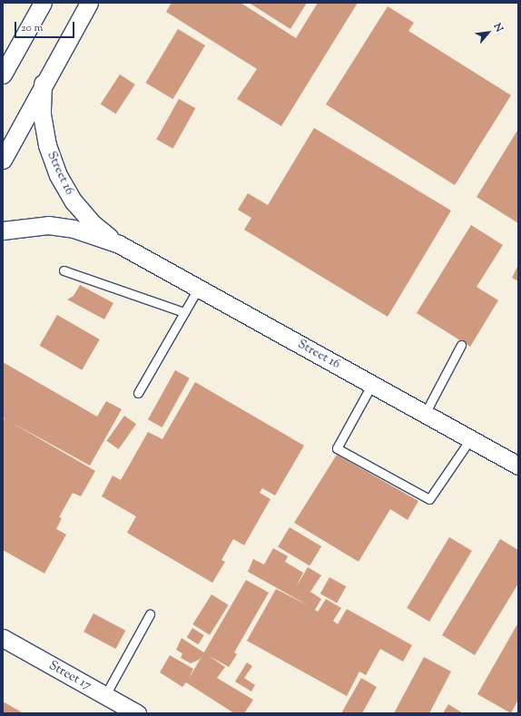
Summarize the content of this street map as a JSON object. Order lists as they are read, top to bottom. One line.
{"streets":{"street":["Street 16","Street 17"]},"scale_bar":"20 m","north":"top right"}
